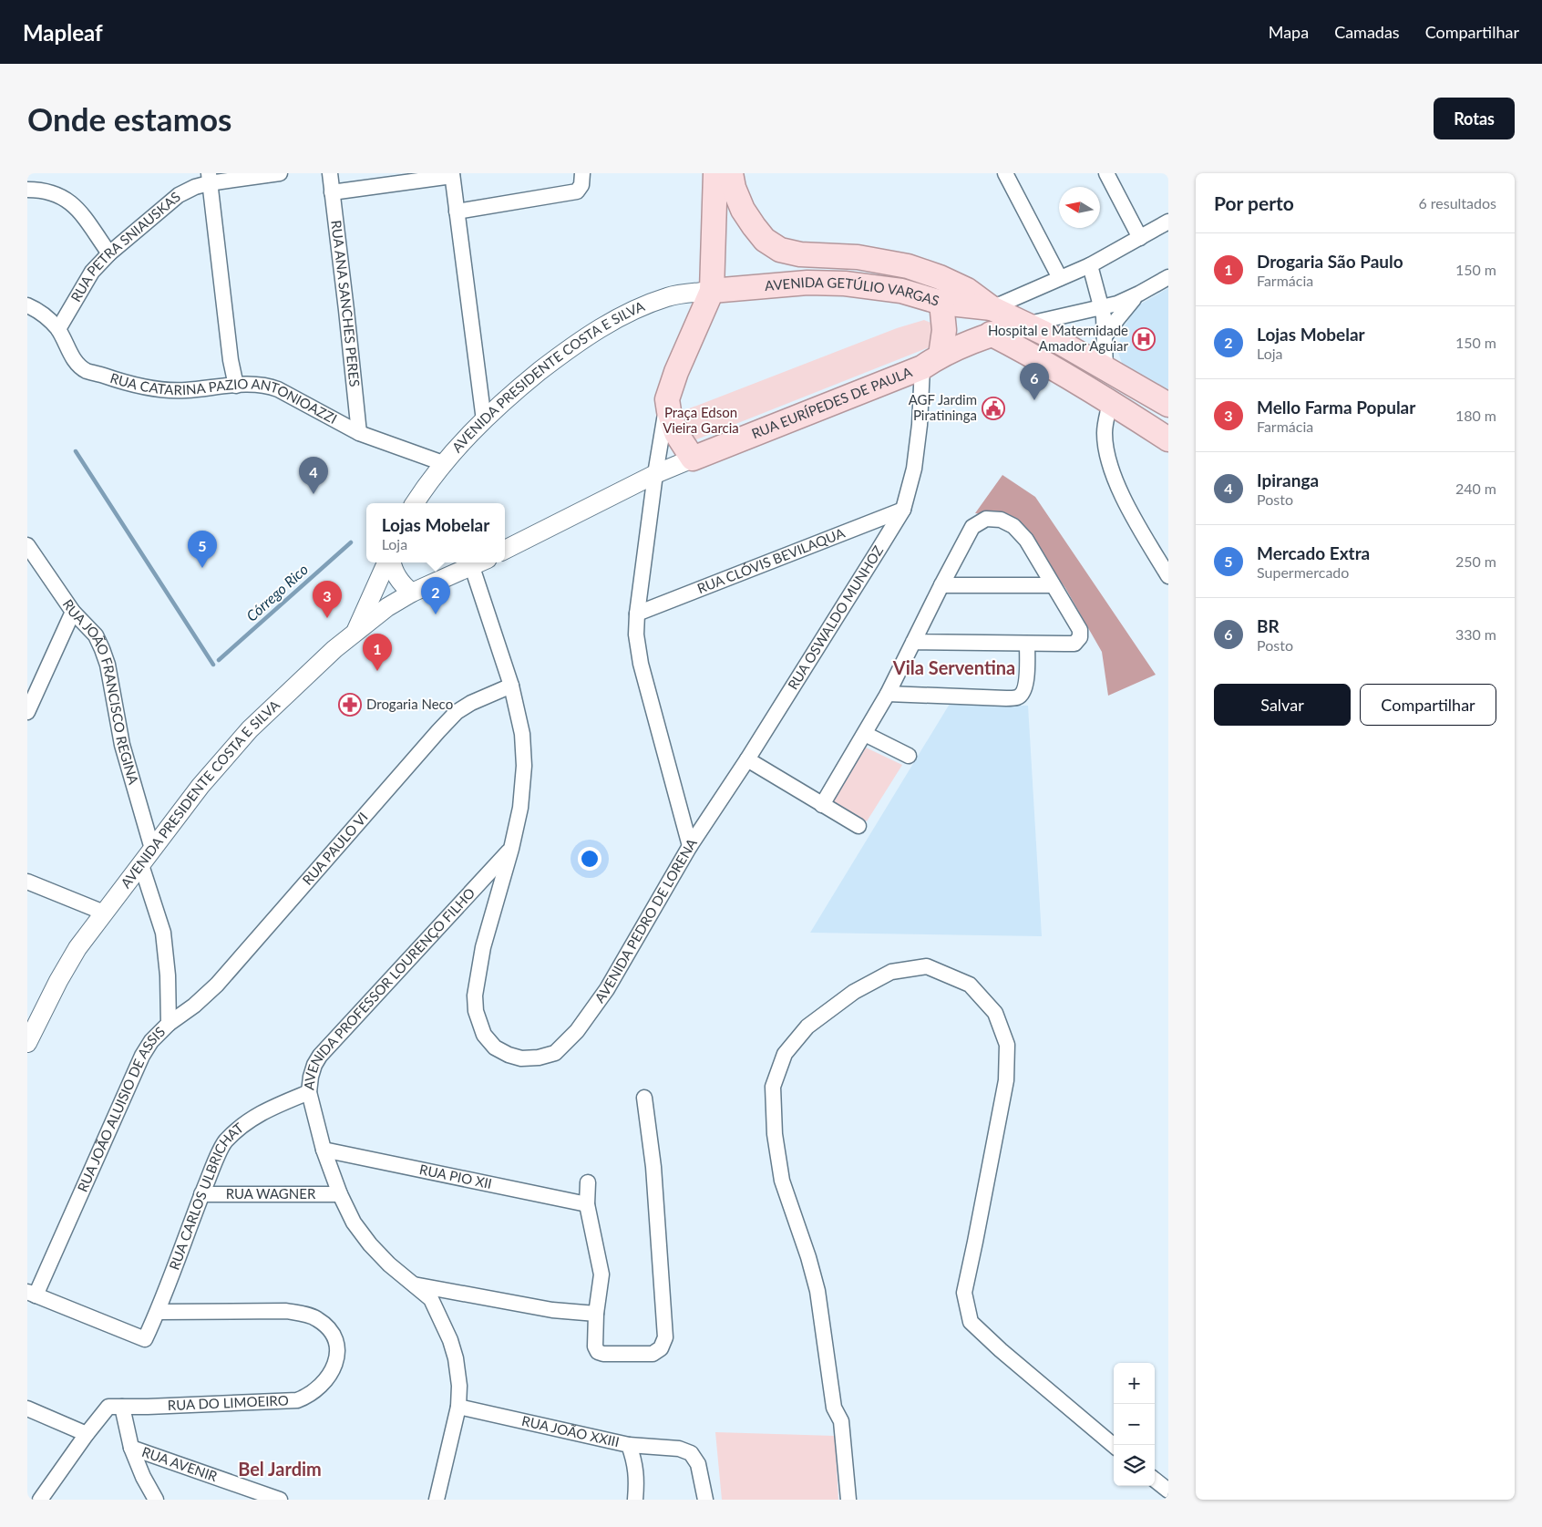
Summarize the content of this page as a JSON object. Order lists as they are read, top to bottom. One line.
{"streets":{"main road":["AVENIDA GETÚLIO VARGAS","RUA EURÍPEDES DE PAULA","AVENIDA PEDRO DE LORENA"],"street":["RUA PETRA SNIAUSKAS","RUA ANA SANCHES PERES","AVENIDA PRESIDENTE COSTA E SILVA","RUA CATARINA PAZIO ANTONIOAZZI","RUA CLÓVIS BEVILAQUA","RUA OSWALDO MUNHOZ","RUA JOÃO FRANCISCO REGINA","RUA PAULO VI","AVENIDA PROFESSOR LOURENÇO FILHO","RUA JOÃO ALUISIO DE ASSIS","RUA PIO XII","RUA WAGNER","RUA CARLOS ULBRICHAT","RUA DO LIMOEIRO","RUA JOÃO XXIII","RUA AVENIR"]},"crossings":[["RUA PETRA SNIAUSKAS","RUA CATARINA PAZIO ANTONIOAZZI"],["AVENIDA GETÚLIO VARGAS","AVENIDA PRESIDENTE COSTA E SILVA"],["AVENIDA GETÚLIO VARGAS","RUA EURÍPEDES DE PAULA"],["AVENIDA GETÚLIO VARGAS","AVENIDA PEDRO DE LORENA"],["RUA ANA SANCHES PERES","RUA CATARINA PAZIO ANTONIOAZZI"],["AVENIDA PRESIDENTE COSTA E SILVA","RUA CATARINA PAZIO ANTONIOAZZI"],["AVENIDA PRESIDENTE COSTA E SILVA","RUA JOÃO FRANCISCO REGINA"],["AVENIDA PRESIDENTE COSTA E SILVA","AVENIDA PEDRO DE LORENA"],["AVENIDA PRESIDENTE COSTA E SILVA","RUA JOÃO ALUISIO DE ASSIS"],["RUA EURÍPEDES DE PAULA","RUA OSWALDO MUNHOZ"],["RUA EURÍPEDES DE PAULA","AVENIDA PEDRO DE LORENA"],["RUA CLÓVIS BEVILAQUA","RUA OSWALDO MUNHOZ"],["RUA CLÓVIS BEVILAQUA","AVENIDA PEDRO DE LORENA"],["RUA OSWALDO MUNHOZ","AVENIDA PEDRO DE LORENA"],["RUA PAULO VI","RUA JOÃO ALUISIO DE ASSIS"],["AVENIDA PEDRO DE LORENA","AVENIDA PROFESSOR LOURENÇO FILHO"],["AVENIDA PROFESSOR LOURENÇO FILHO","RUA PIO XII"],["AVENIDA PROFESSOR LOURENÇO FILHO","RUA WAGNER"],["AVENIDA PROFESSOR LOURENÇO FILHO","RUA CARLOS ULBRICHAT"],["AVENIDA PROFESSOR LOURENÇO FILHO","RUA JOÃO XXIII"],["RUA JOÃO ALUISIO DE ASSIS","RUA CARLOS ULBRICHAT"],["RUA WAGNER","RUA CARLOS ULBRICHAT"],["RUA CARLOS ULBRICHAT","RUA DO LIMOEIRO"]],"districts":["Vila Serventina","Bel Jardim"],"water":["Córrego Rico"],"parks":["Praça Edson Vieira Garcia"],"places":{"hospital":["Hospital e Maternidade Amador Aguiar"],"public building":["AGF Jardim Piratininga"],"pharmacy":["Drogaria Neco"]},"north":"left","page":{"header":"Mapleaf","nav":["Mapa","Camadas","Compartilhar"],"buttons":["Rotas",["Salvar","Compartilhar"]],"title":"Onde estamos","heading":["Por perto","6 resultados"],"list":[{"mark":"1","name":"Drogaria São Paulo","note":"Farmácia","value":"150 m"},{"mark":"2","name":"Lojas Mobelar","note":"Loja","value":"150 m"},{"mark":"3","name":"Mello Farma Popular","note":"Farmácia","value":"180 m"},{"mark":"4","name":"Ipiranga","note":"Posto","value":"240 m"},{"mark":"5","name":"Mercado Extra","note":"Supermercado","value":"250 m"},{"mark":"6","name":"BR","note":"Posto","value":"330 m"}],"pins":["6","4","5","2","3","1"],"popup":["Lojas Mobelar","Loja"],"map_buttons":["+","−"]}}
